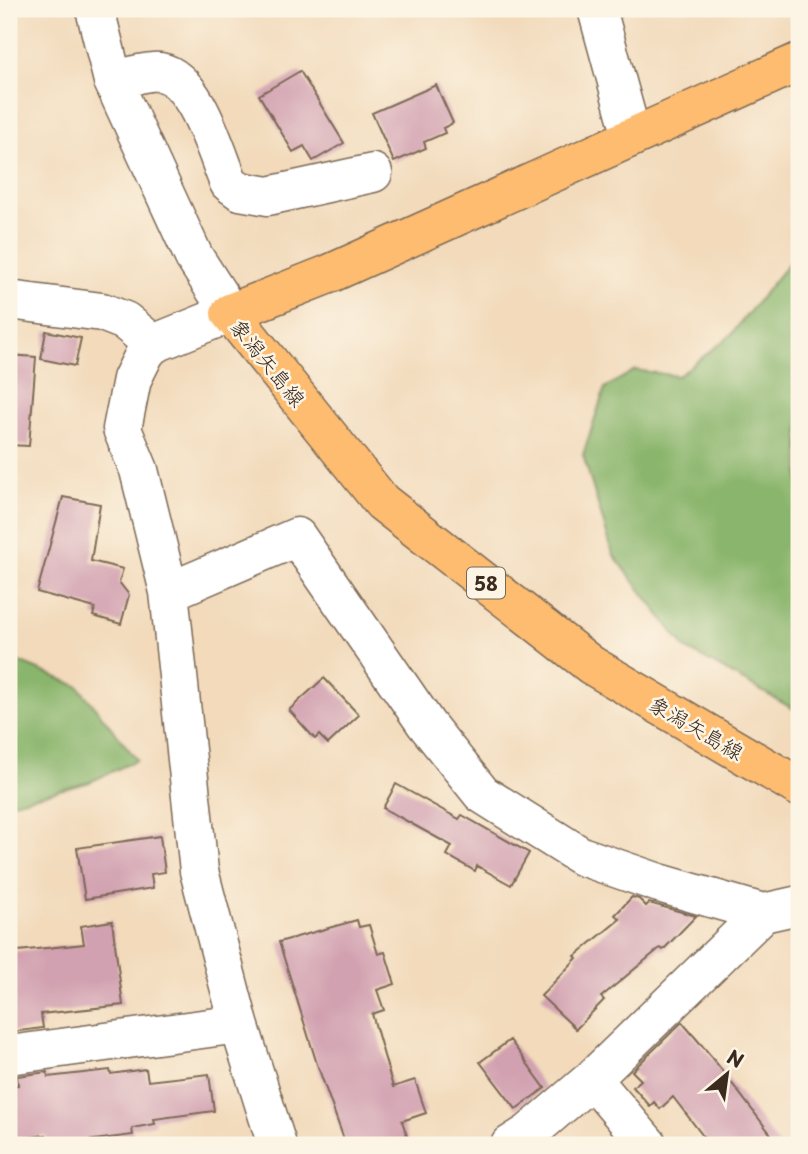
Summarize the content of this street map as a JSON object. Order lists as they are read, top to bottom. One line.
{"streets":{"main road":["象潟矢島線","58"]},"north":"top right"}
